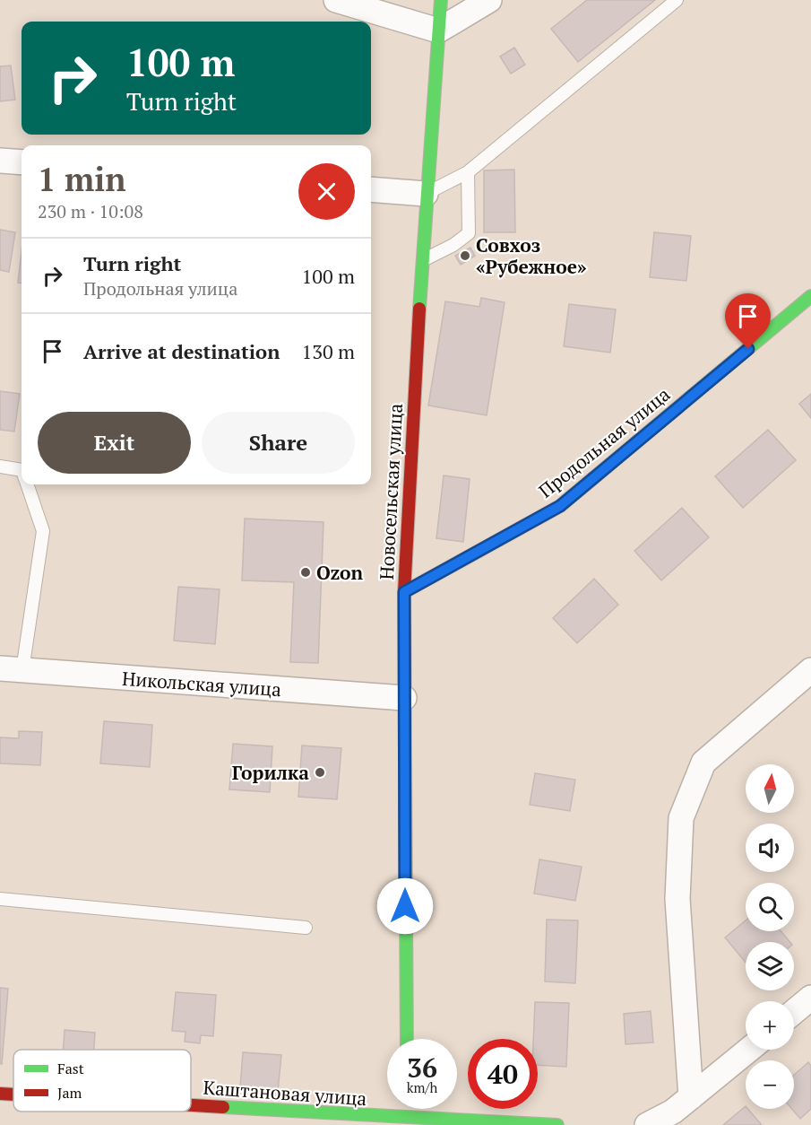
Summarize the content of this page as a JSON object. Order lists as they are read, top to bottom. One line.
{"streets":{"street":["Продольная улица","Новосельская улица","Никольская улица","Каштановая улица"]},"crossings":[["Продольная улица","Новосельская улица"],["Новосельская улица","Никольская улица"]],"places":["Совхоз «Рубежное»","Ozon","Горилка"],"legend":["Fast","Jam"],"north":"top","page":{"turn":["100 m","Turn right"],"heading":["1 min","230 m · 10:08"],"list":[{"name":"Turn right","note":"Продольная улица","value":"100 m"},{"name":"Arrive at destination","value":"130 m"}],"buttons":["Exit","Share"],"map_buttons":["+","−"],"speed":"36 km/h","limit":"40"}}
